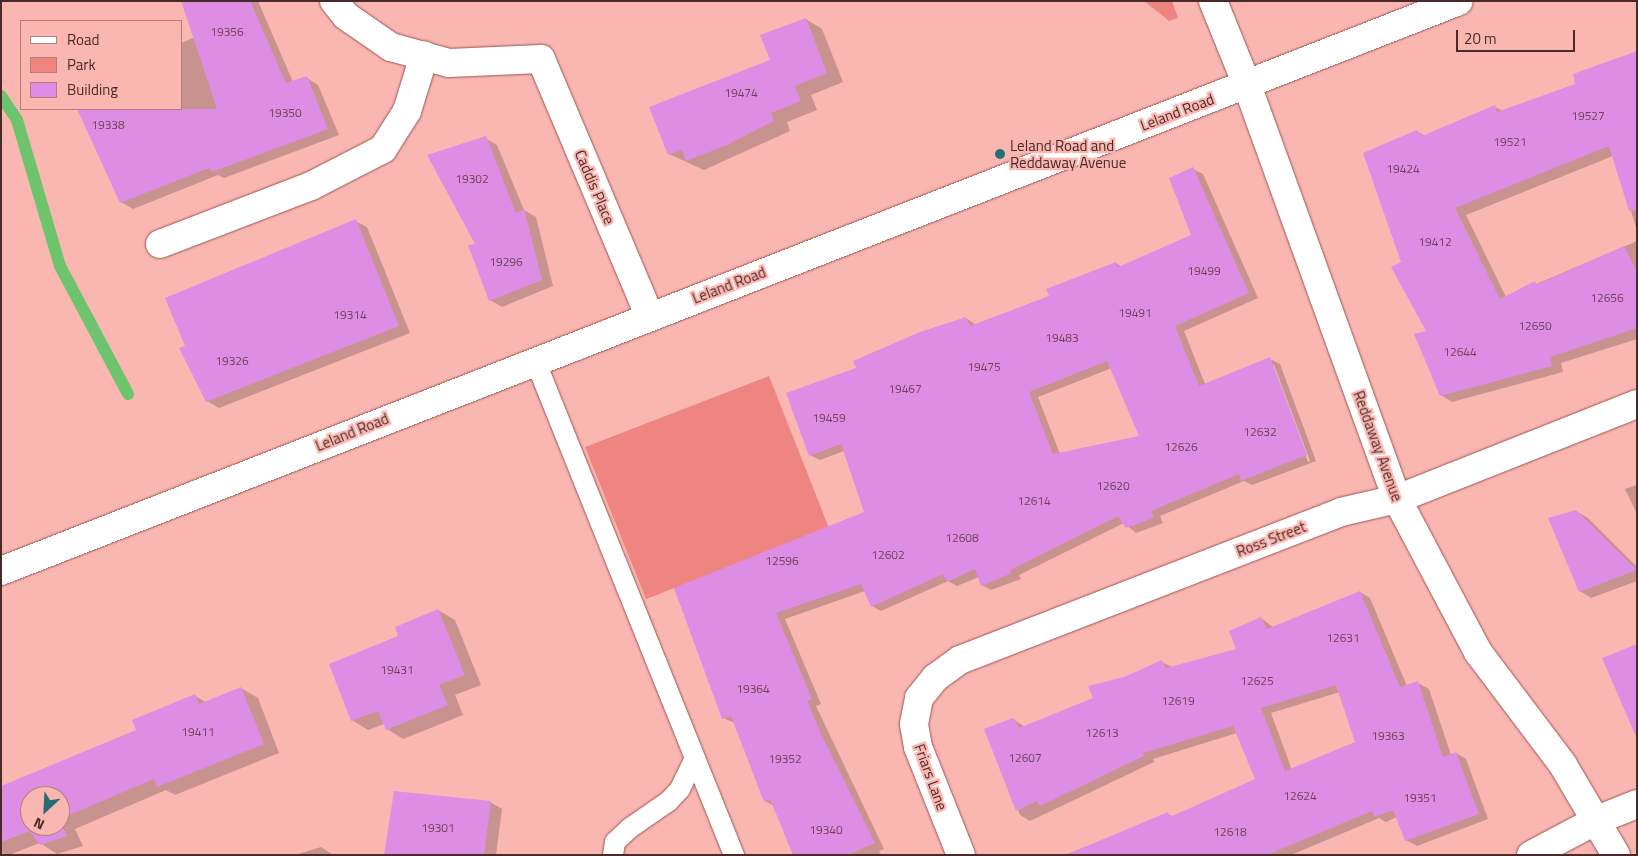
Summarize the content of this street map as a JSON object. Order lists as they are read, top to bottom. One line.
{"streets":{"street":["Leland Road","Caddis Place","Reddaway Avenue","Ross Street","Friars Lane"]},"crossings":[["Leland Road","Caddis Place"],["Leland Road","Reddaway Avenue"],["Reddaway Avenue","Ross Street"],["Ross Street","Friars Lane"]],"places":["Leland Road and Reddaway Avenue"],"house_numbers":["19356","19474","19350","19527","19338","19521","19424","19302","19412","19296","19499","12656","19491","19314","12650","19483","12644","19326","19475","19467","19459","12632","12626","12620","12614","12608","12602","12596","12631","19431","12625","19364","12619","19411","12613","19363","12607","19352","12624","19351","19301","19340","12618"],"legend":["Road","Park","Building"],"scale_bar":"20 m","north":"bottom left"}
